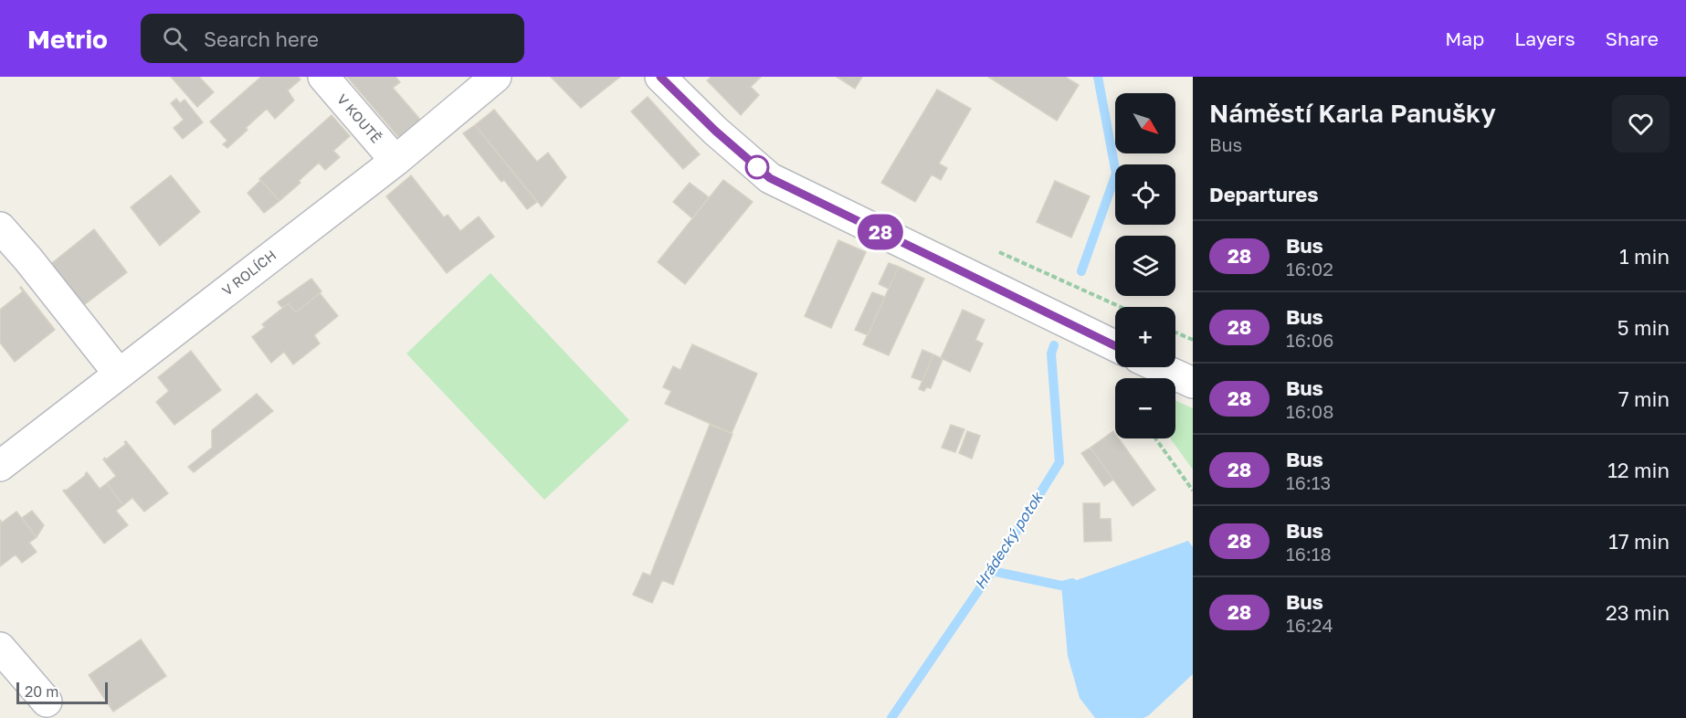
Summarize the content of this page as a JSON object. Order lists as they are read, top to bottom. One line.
{"streets":{"street":["V KOUTĚ","V ROLÍCH"]},"crossings":[["V KOUTĚ","V ROLÍCH"]],"water":["Hrádecký potok"],"lines":["bus line 28"],"scale_bar":"20 m","north":"bottom right","page":{"header":"Metrio","search":"Search here","nav":["Map","Layers","Share"],"on_map":"28","heading":[["Náměstí Karla Panušky","Bus"],"Departures"],"map_buttons":["+","−"],"list":[{"mark":"28","name":"Bus","note":"16:02","value":"1 min"},{"mark":"28","name":"Bus","note":"16:06","value":"5 min"},{"mark":"28","name":"Bus","note":"16:08","value":"7 min"},{"mark":"28","name":"Bus","note":"16:13","value":"12 min"},{"mark":"28","name":"Bus","note":"16:18","value":"17 min"},{"mark":"28","name":"Bus","note":"16:24","value":"23 min"}],"scale":"20 m"}}
